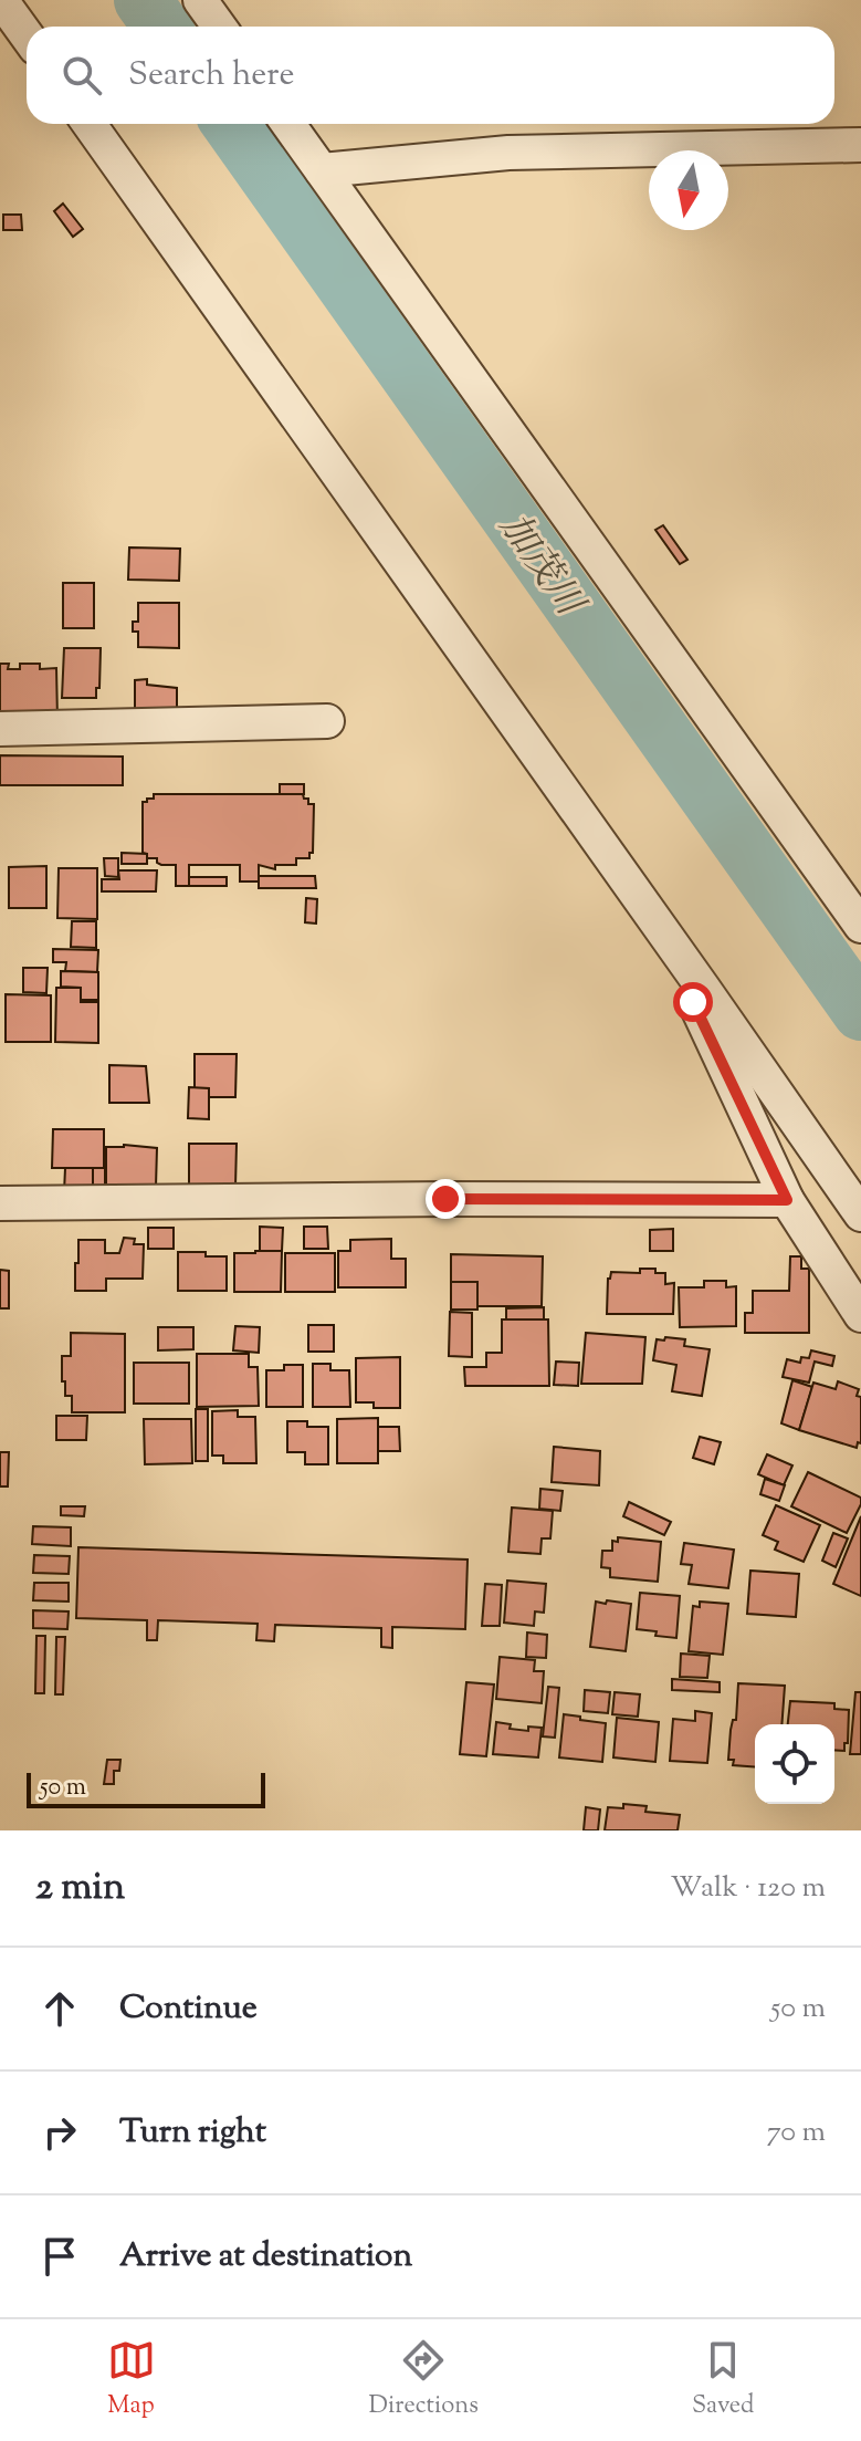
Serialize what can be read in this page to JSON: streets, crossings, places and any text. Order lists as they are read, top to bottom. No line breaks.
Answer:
{"water":["加茂川"],"scale_bar":"50 m","north":"bottom","page":{"search":"Search here","scale":"50 m","heading":["2 min","Walk · 120 m"],"list":[["Continue","50 m"],["Turn right","70 m"],"Arrive at destination"],"nav":["Map","Directions","Saved"]}}
